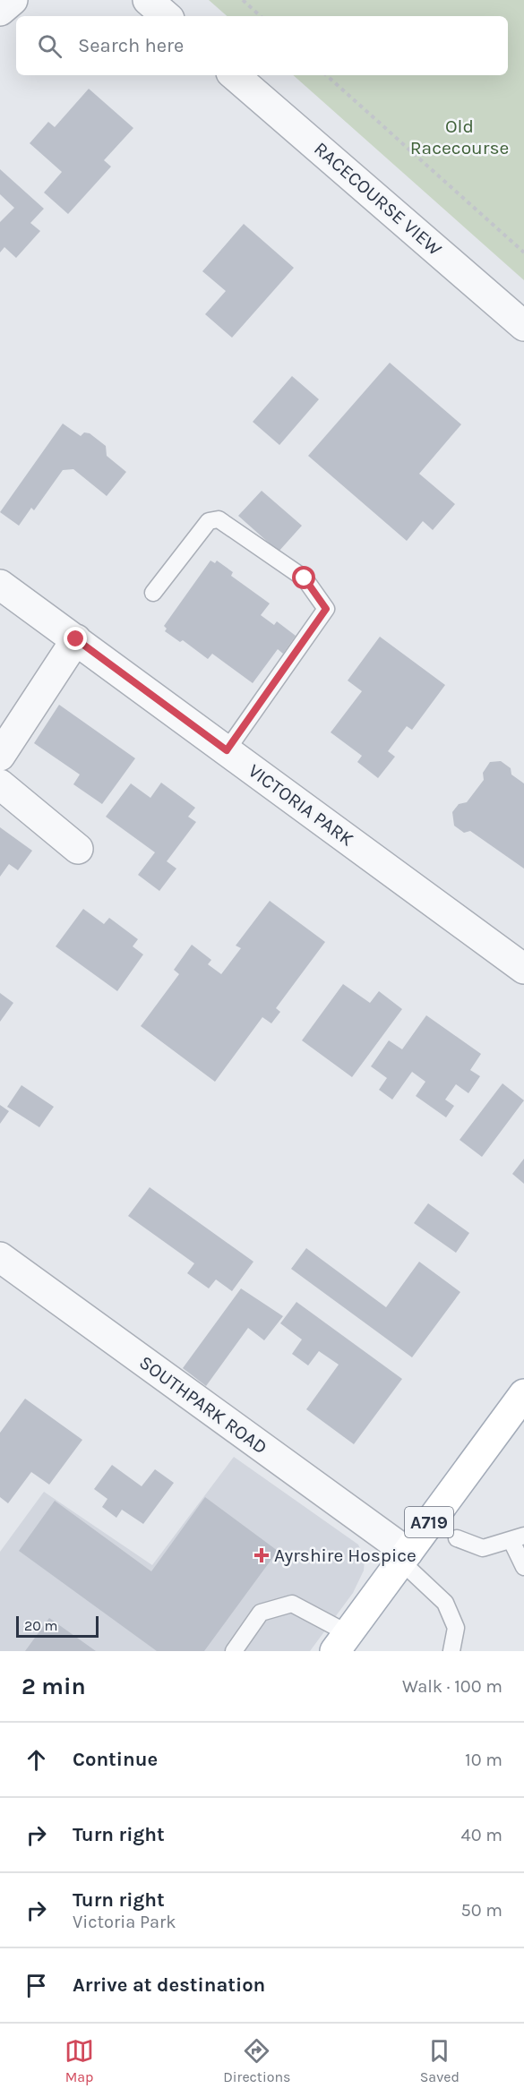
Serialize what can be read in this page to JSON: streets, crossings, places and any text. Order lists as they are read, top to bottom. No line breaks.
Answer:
{"streets":{"main road":["A719"],"street":["RACECOURSE VIEW","VICTORIA PARK","SOUTHPARK ROAD"]},"crossings":[["SOUTHPARK ROAD","A719"]],"parks":["Old Racecourse"],"places":{"health":["Ayrshire Hospice"]},"scale_bar":"20 m","page":{"search":"Search here","scale":"20 m","heading":["2 min","Walk · 100 m"],"list":[["Continue","10 m"],["Turn right","40 m"],["Turn right","Victoria Park","50 m"],"Arrive at destination"],"nav":["Map","Directions","Saved"]}}
